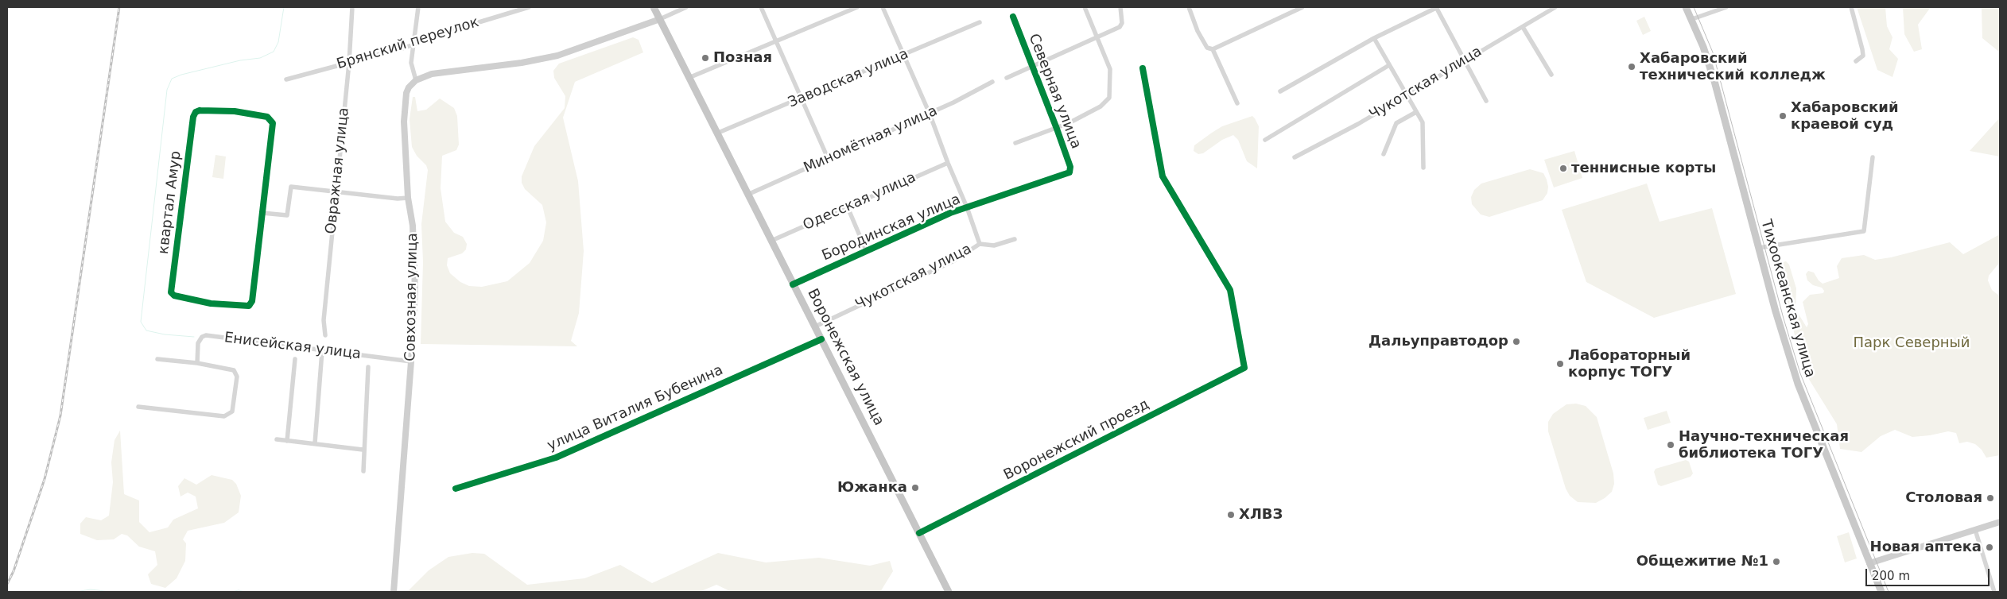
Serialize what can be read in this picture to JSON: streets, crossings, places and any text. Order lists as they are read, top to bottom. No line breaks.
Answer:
{"streets":{"highway":["Воронежская улица"],"main road":["Совхозная улица","Тихоокеанская улица"],"street":["Брянский переулок","Заводская улица","Чукотская улица","Северная улица","Миномётная улица","Овражная улица","Одесская улица","квартал Амур","Бородинская улица","Енисейская улица","улица Виталия Бубенина","Воронежский проезд"]},"crossings":[["Брянский переулок","Овражная улица"],["Заводская улица","Воронежская улица"],["Чукотская улица","Воронежская улица"],["Северная улица","Бородинская улица"],["Миномётная улица","Воронежская улица"],["Одесская улица","Воронежская улица"],["Бородинская улица","Воронежская улица"],["Совхозная улица","Енисейская улица"],["Воронежская улица","улица Виталия Бубенина"],["Воронежская улица","Воронежский проезд"]],"parks":["Парк Северный"],"places":["Позная","Хабаровский технический колледж","Хабаровский краевой суд","теннисные корты","Дальуправтодор","Лабораторный корпус ТОГУ","Научно-техническая библиотека ТОГУ","Южанка","Столовая","ХЛВЗ","Новая аптека","Общежитие №1"],"scale_bar":"200 m"}
